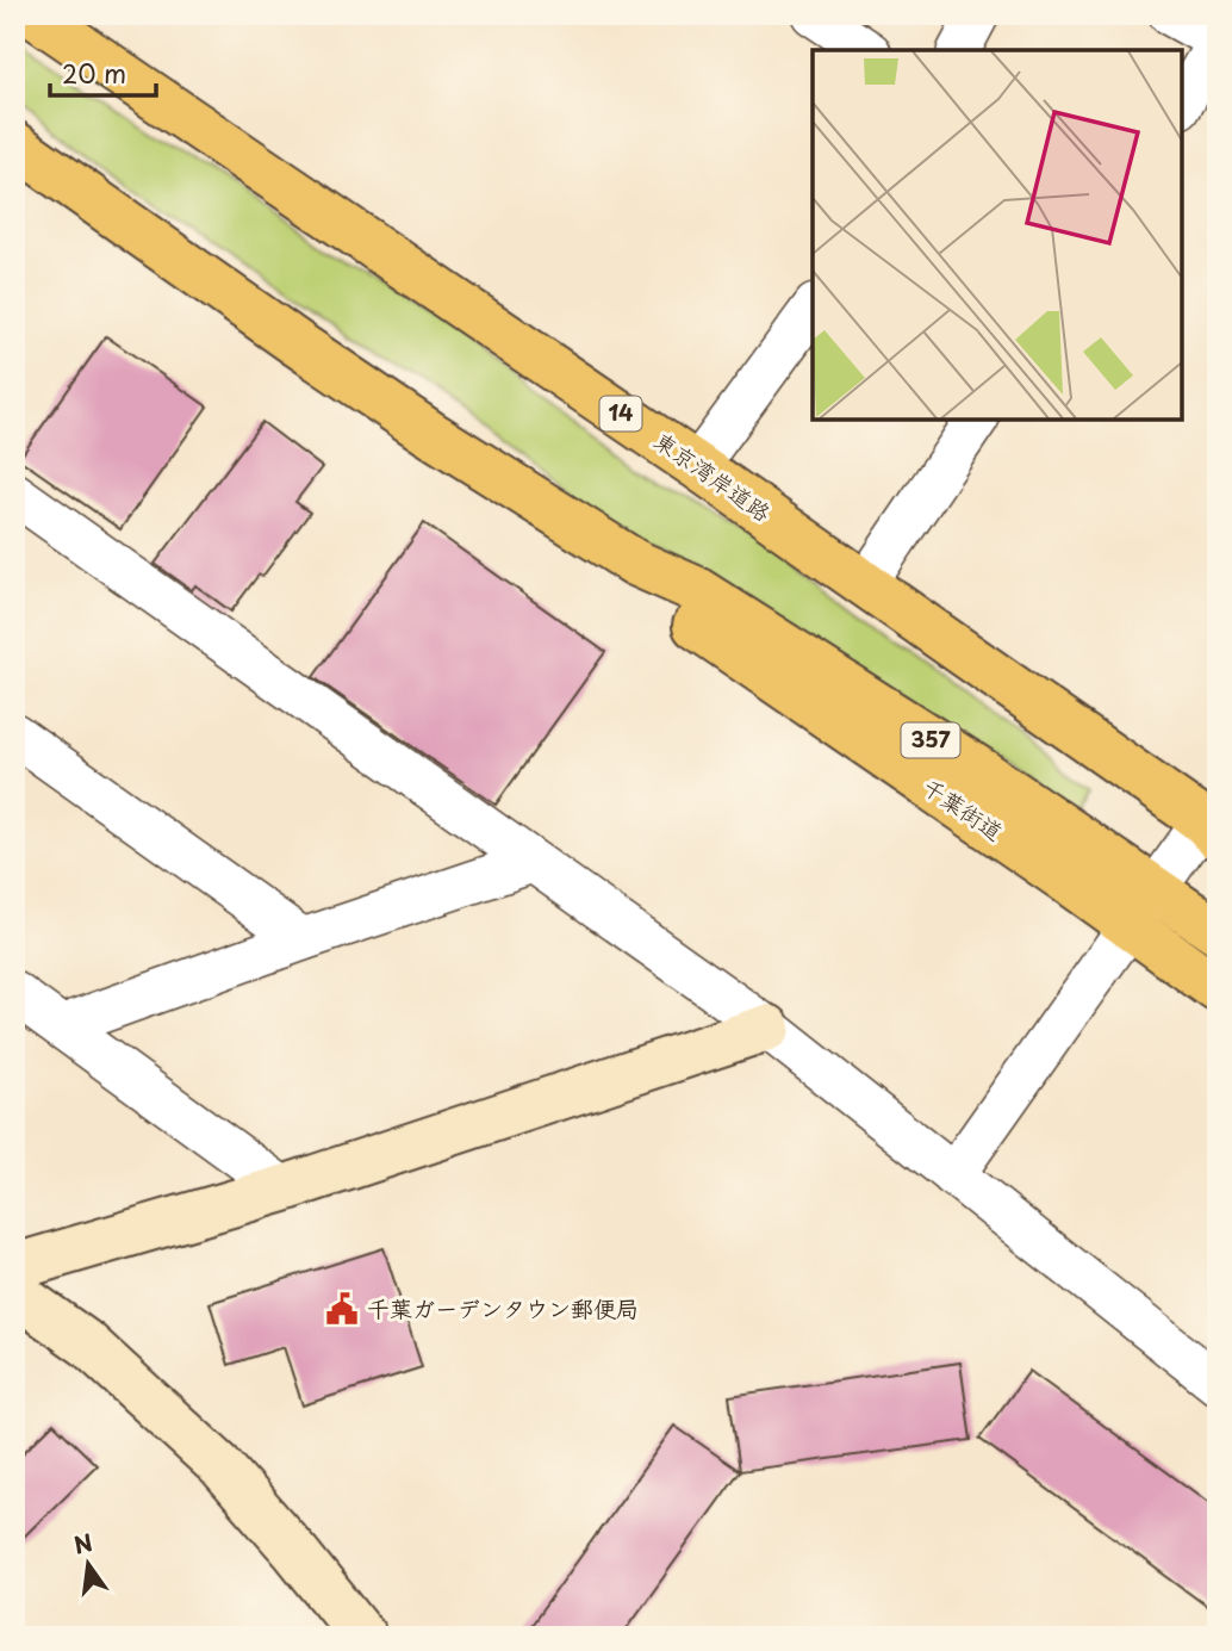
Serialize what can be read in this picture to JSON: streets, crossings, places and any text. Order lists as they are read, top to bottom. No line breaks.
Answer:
{"streets":{"highway":["14","東京湾岸道路","357","千葉街道"]},"crossings":[["357","千葉街道"]],"places":{"public building":["千葉ガーデンタウン郵便局"]},"scale_bar":"20 m","north":"top"}
